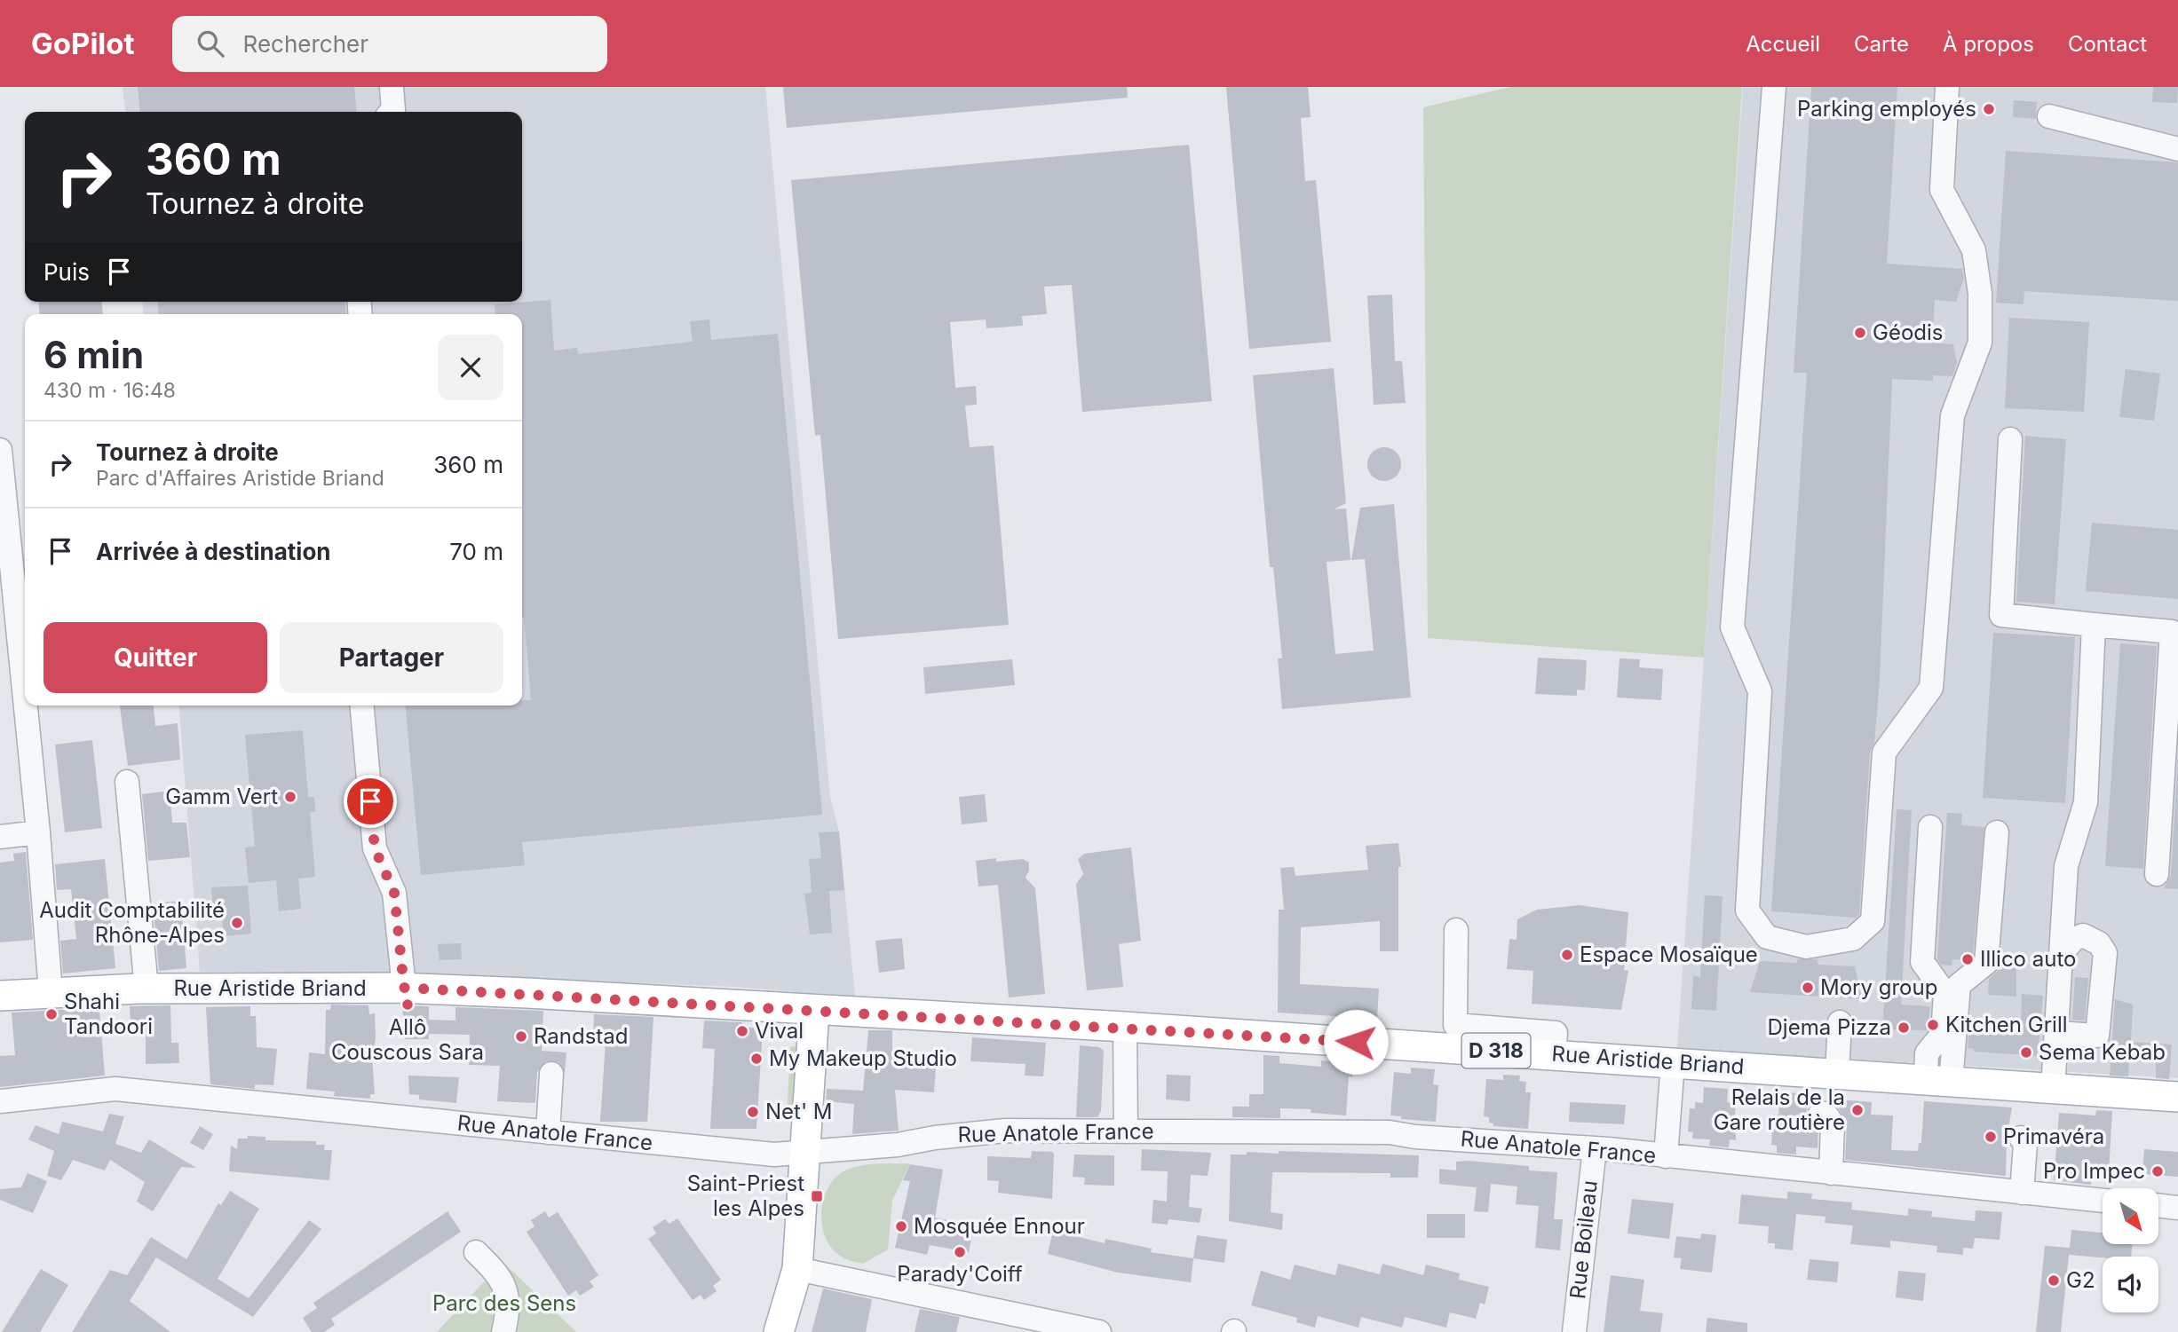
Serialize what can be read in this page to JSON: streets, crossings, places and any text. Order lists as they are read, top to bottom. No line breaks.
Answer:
{"streets":{"main road":["Rue Aristide Briand","D 318"],"street":["Rue Anatole France","Rue Boileau"]},"crossings":[["Rue Anatole France","Rue Boileau"]],"parks":["Parc des Sens"],"places":{"other":["Parking employés","Géodis","Gamm Vert","Audit Comptabilité Rhône-Alpes","Espace Mosaïque","Illico auto","Mory group","Allô Couscous Sara","Shahi Tandoori","Kitchen Grill","Djema Pizza","Vival","Randstad","Sema Kebab","My Makeup Studio","Relais de la Gare routière","Net' M","Primavéra","Pro Impec","Mosquée Ennour","Parady'Coiff","G2"],"transit":["Saint-Priest les Alpes"]},"north":"bottom right","page":{"header":"GoPilot","search":"Rechercher","nav":["Accueil","Carte","À propos","Contact"],"turn":["360 m","Tournez à droite"],"then":"Puis","heading":["6 min","430 m · 16:48"],"list":[{"name":"Tournez à droite","note":"Parc d'Affaires Aristide Briand","value":"360 m"},{"name":"Arrivée à destination","value":"70 m"}],"buttons":["Quitter","Partager"]}}
